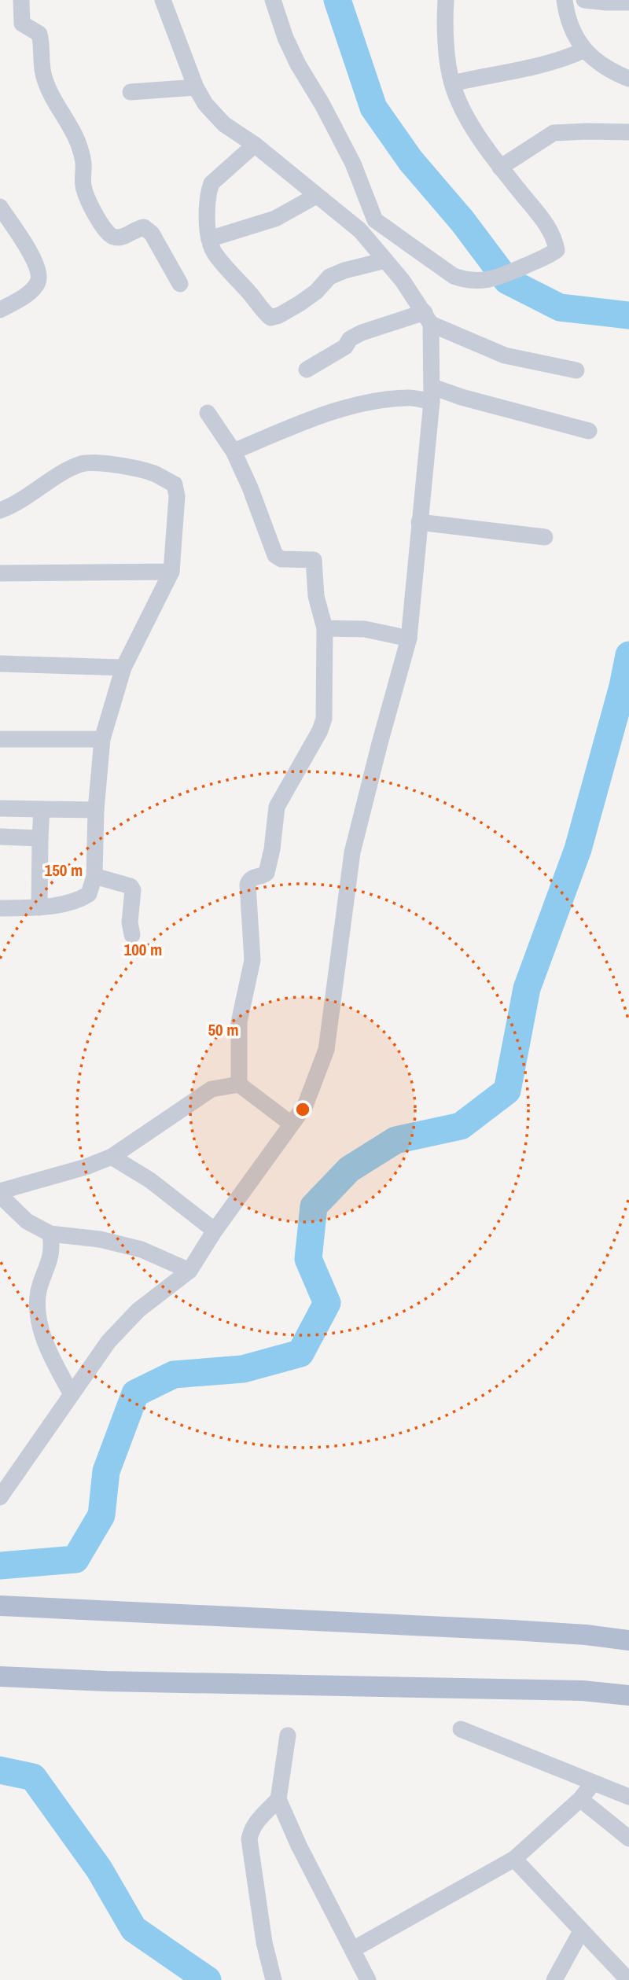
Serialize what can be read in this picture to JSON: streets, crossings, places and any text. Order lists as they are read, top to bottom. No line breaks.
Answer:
{"rings":["150 m","100 m","50 m"]}
